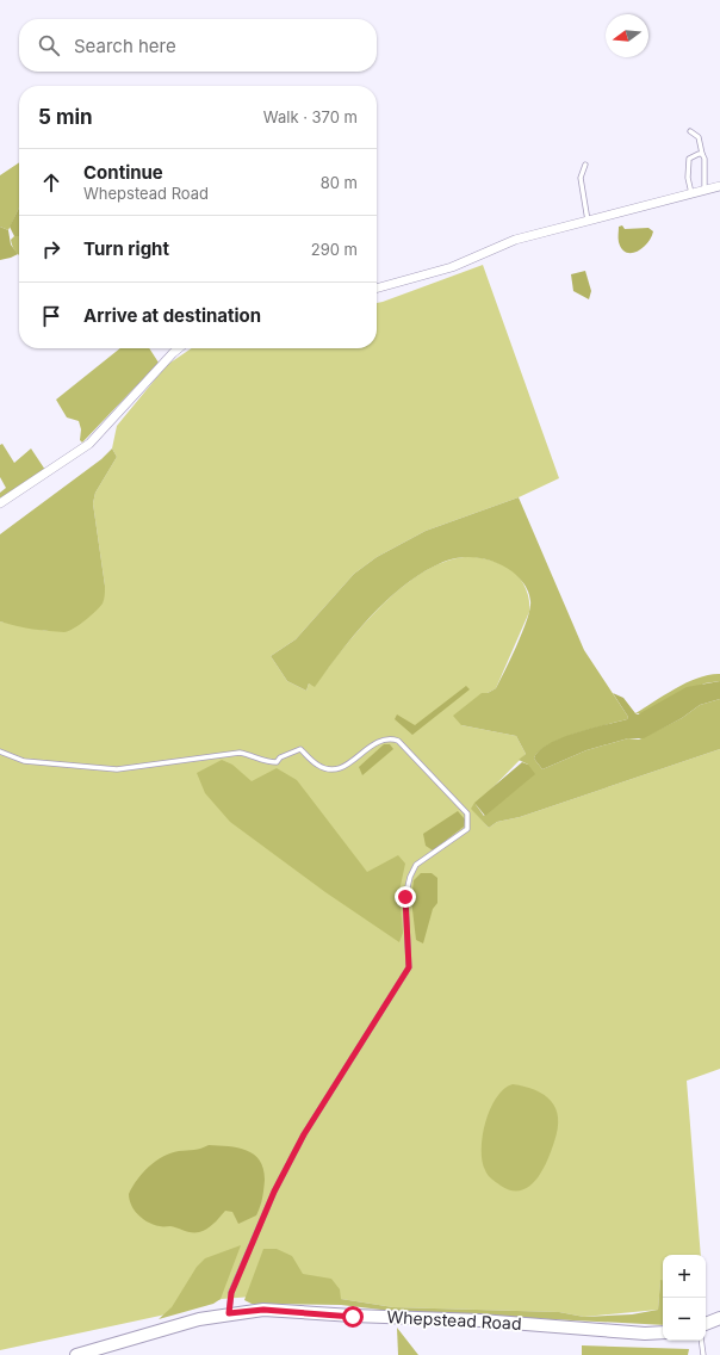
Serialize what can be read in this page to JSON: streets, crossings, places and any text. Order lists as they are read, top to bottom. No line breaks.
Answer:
{"streets":{"main road":["Whepstead Road"]},"north":"left","page":{"search":"Search here","heading":["5 min","Walk · 370 m"],"list":[["Continue","Whepstead Road","80 m"],["Turn right","290 m"],"Arrive at destination"],"map_buttons":["+","−"]}}
